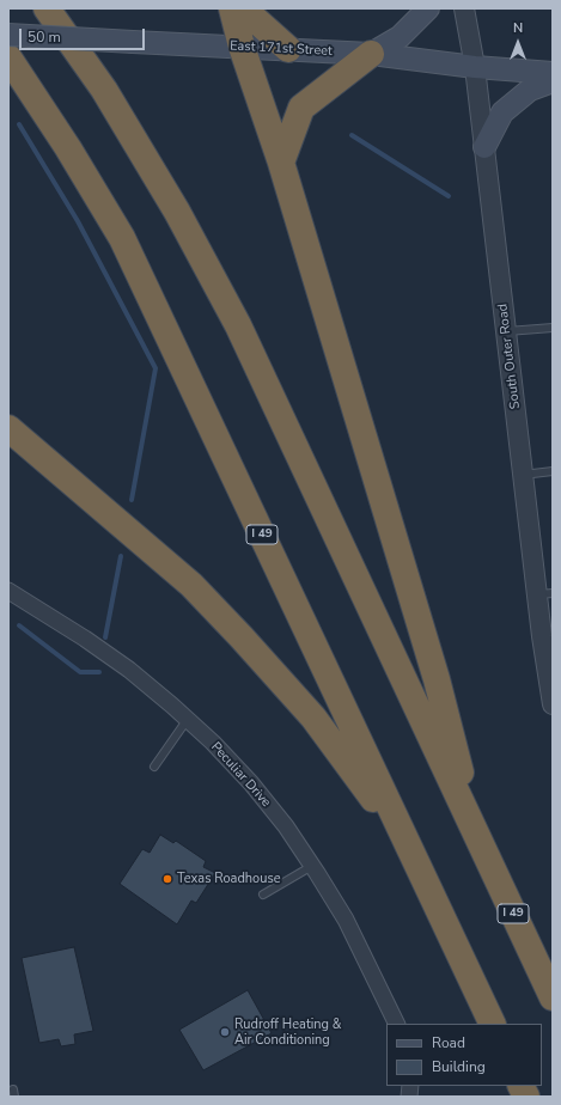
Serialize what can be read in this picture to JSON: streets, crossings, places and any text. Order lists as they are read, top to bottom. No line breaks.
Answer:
{"streets":{"highway":["I 49"],"main road":["East 171st Street"],"street":["South Outer Road","Peculiar Drive"]},"crossings":[["East 171st Street","South Outer Road"]],"places":["Texas Roadhouse","Rudroff Heating & Air Conditioning"],"legend":["Road","Building"],"scale_bar":"50 m","north":"top"}
